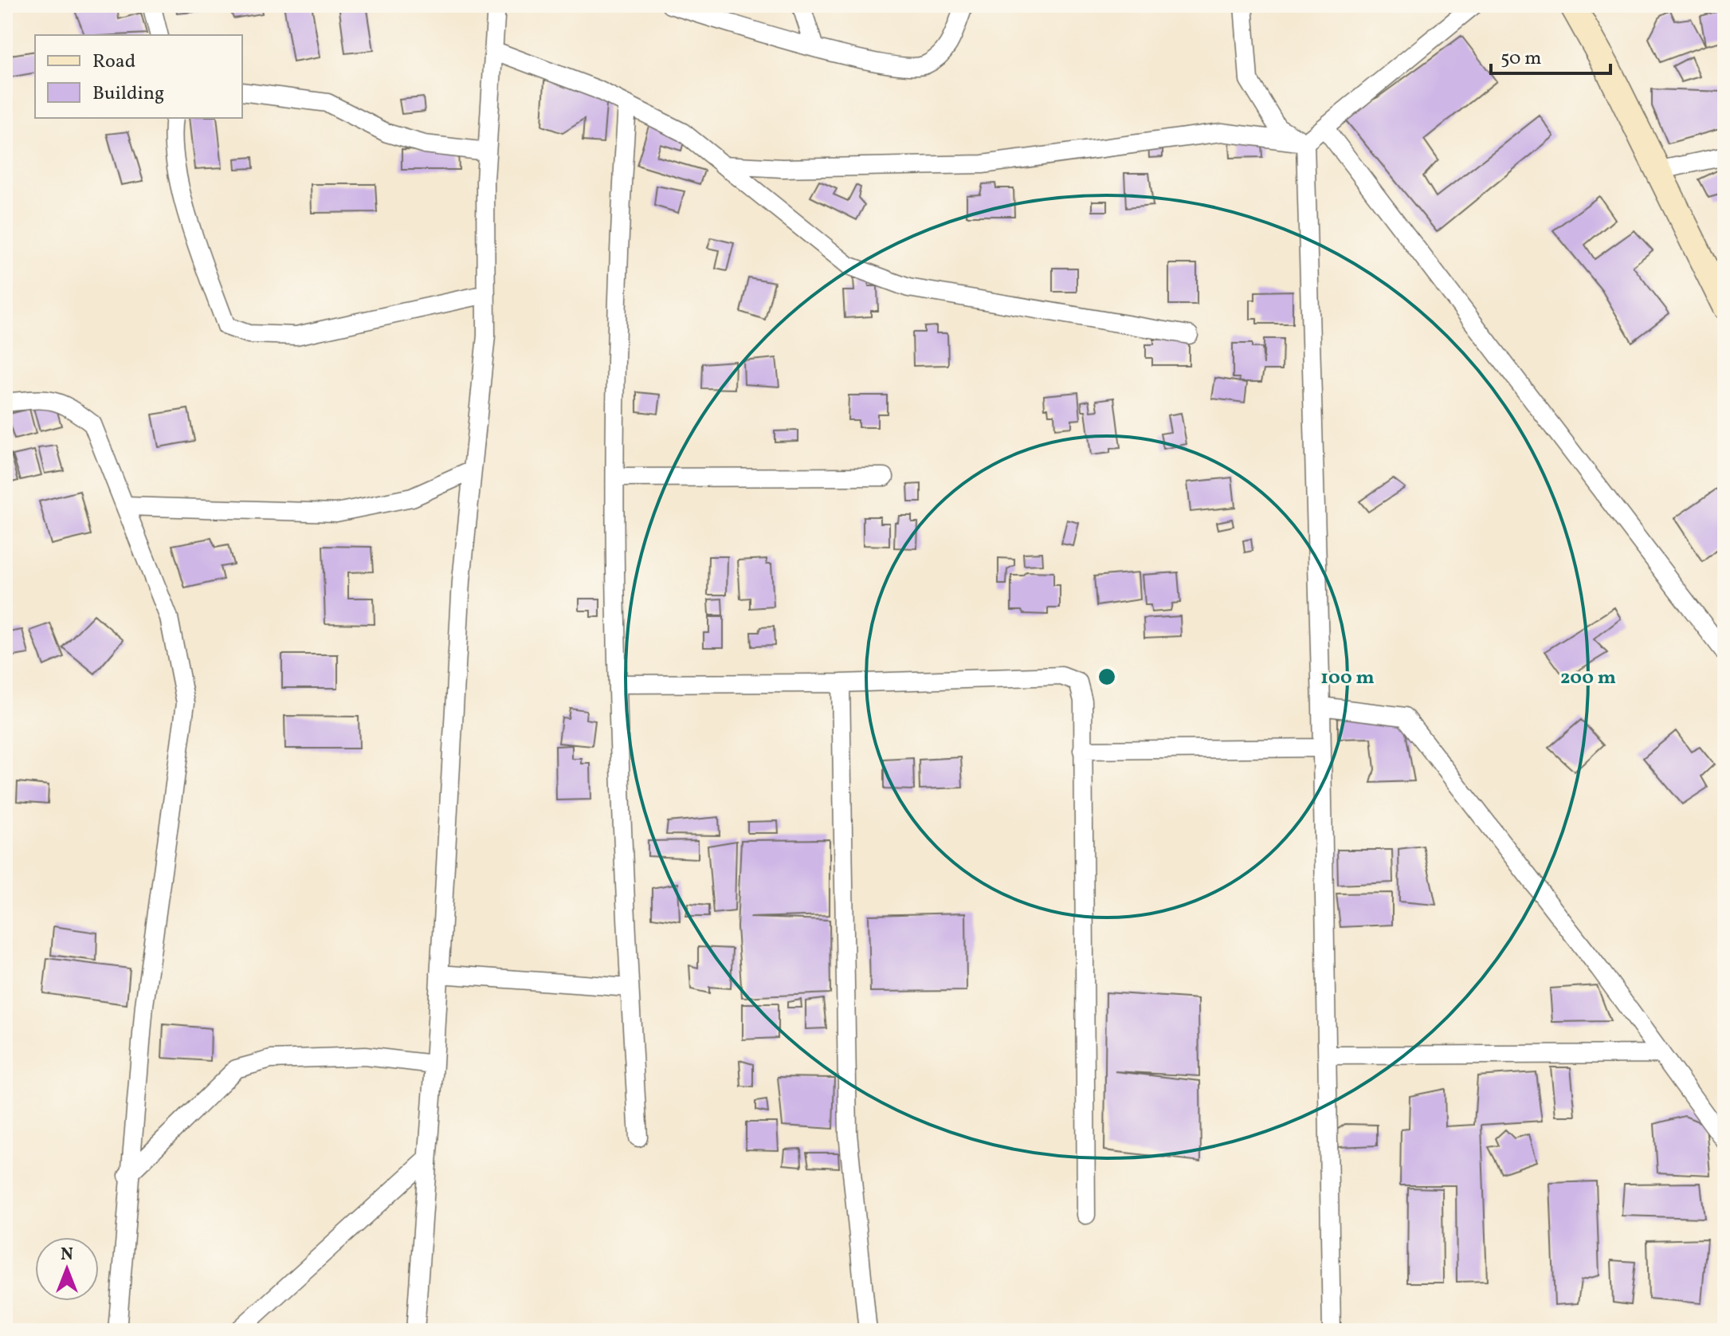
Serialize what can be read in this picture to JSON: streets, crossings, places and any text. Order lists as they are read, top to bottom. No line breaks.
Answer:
{"legend":["Road","Building"],"scale_bar":"50 m","north":"top","rings":["100 m","200 m"]}
